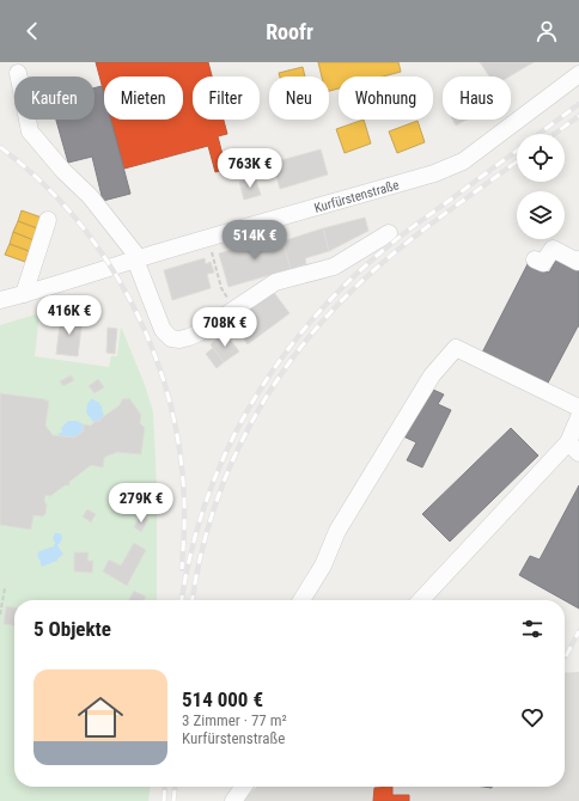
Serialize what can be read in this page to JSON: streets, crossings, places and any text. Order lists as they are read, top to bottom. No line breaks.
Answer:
{"streets":{"street":["Kurfürstenstraße"]},"page":{"header":"Roofr","chip":["Kaufen","Mieten","Filter","Neu","Wohnung","Haus"],"price":["763K €","514K €","416K €","708K €","279K €"],"heading":"5 Objekte","list":[{"name":"514 000 €","note":"3 Zimmer · 77 m² · Kurfürstenstraße"}]}}
